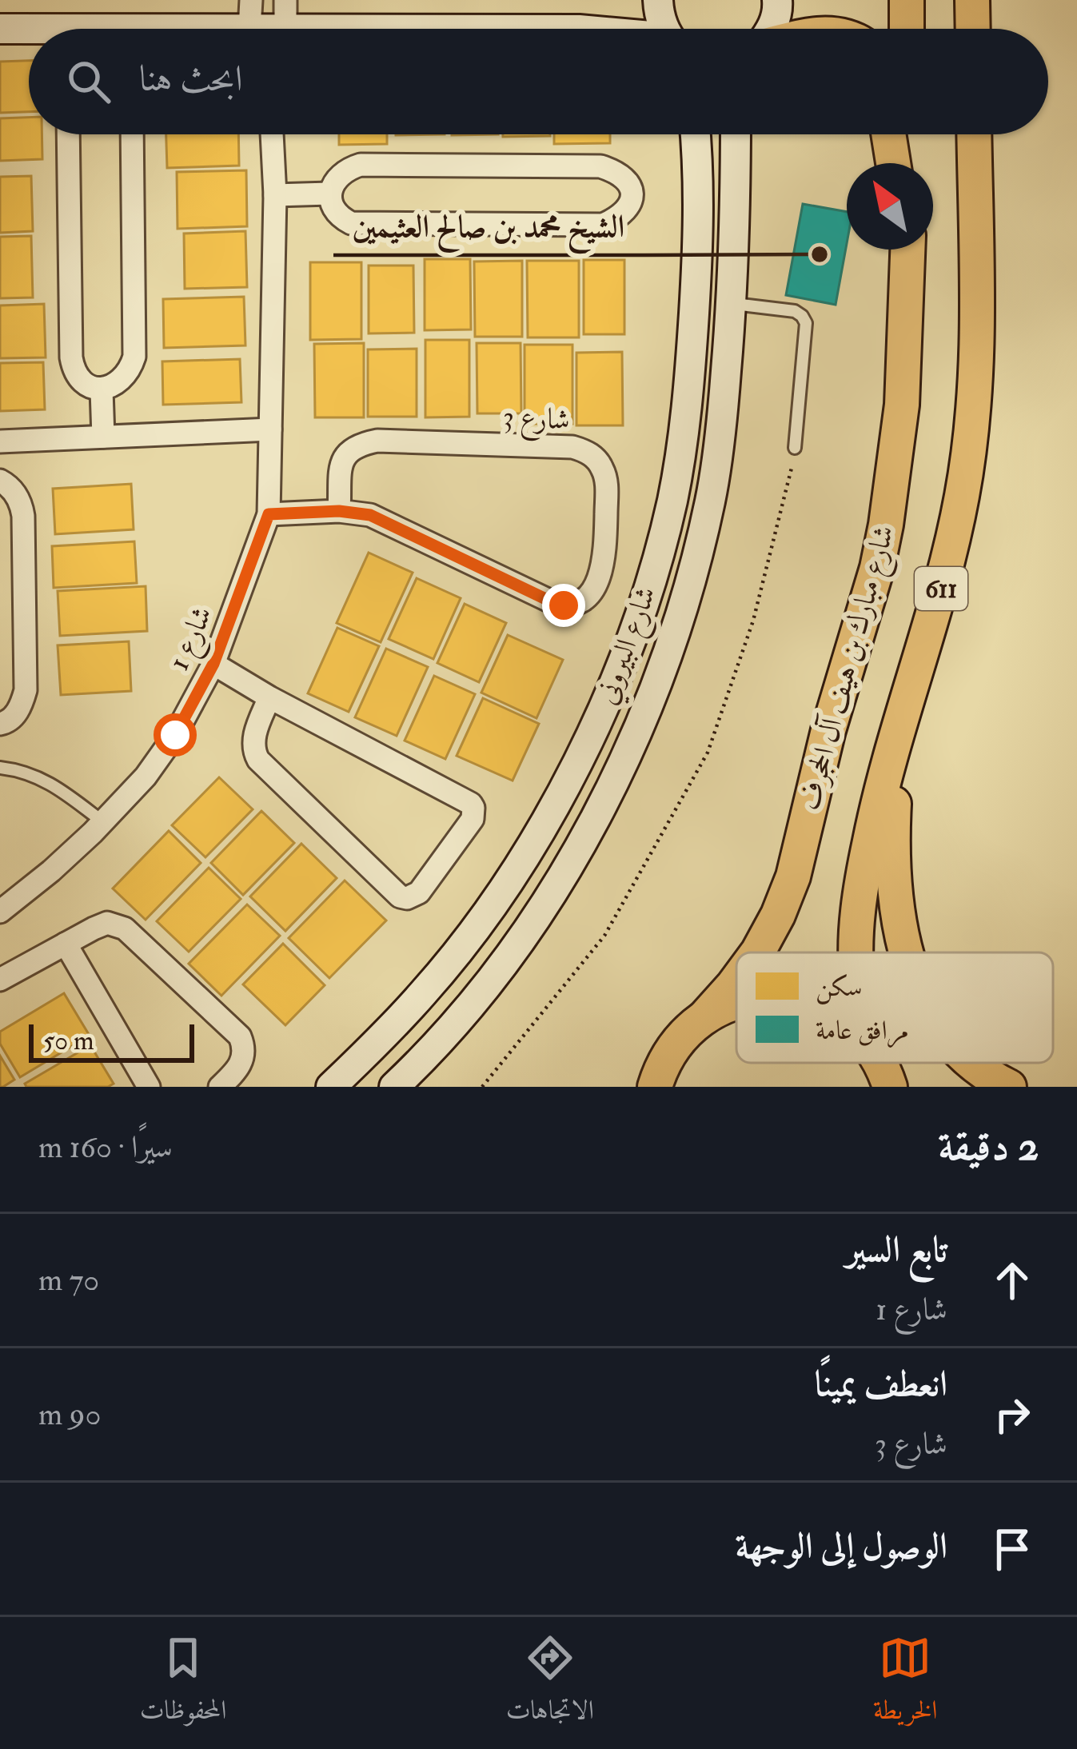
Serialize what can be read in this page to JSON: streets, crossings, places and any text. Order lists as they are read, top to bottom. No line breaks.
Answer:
{"streets":{"main road":["611","شارع مبارك بن هيف آل الحجرف"],"street":["شارع 3","شارع 1","شارع البيروني"]},"crossings":[["شارع 3","شارع 1"],["611","شارع مبارك بن هيف آل الحجرف"]],"places":["الشيخ محمد بن صالح العثيمين"],"legend":["سكن","مرافق عامة"],"scale_bar":"50 m","north":"top left","page":{"search":"ابحث هنا","scale":"50 m","heading":["2 دقيقة","سيرًا · 160 m"],"list":[["تابع السير","شارع 1","70 m"],["انعطف يمينًا","شارع 3","90 m"],"الوصول إلى الوجهة"],"nav":["الخريطة","الاتجاهات","المحفوظات"]}}
